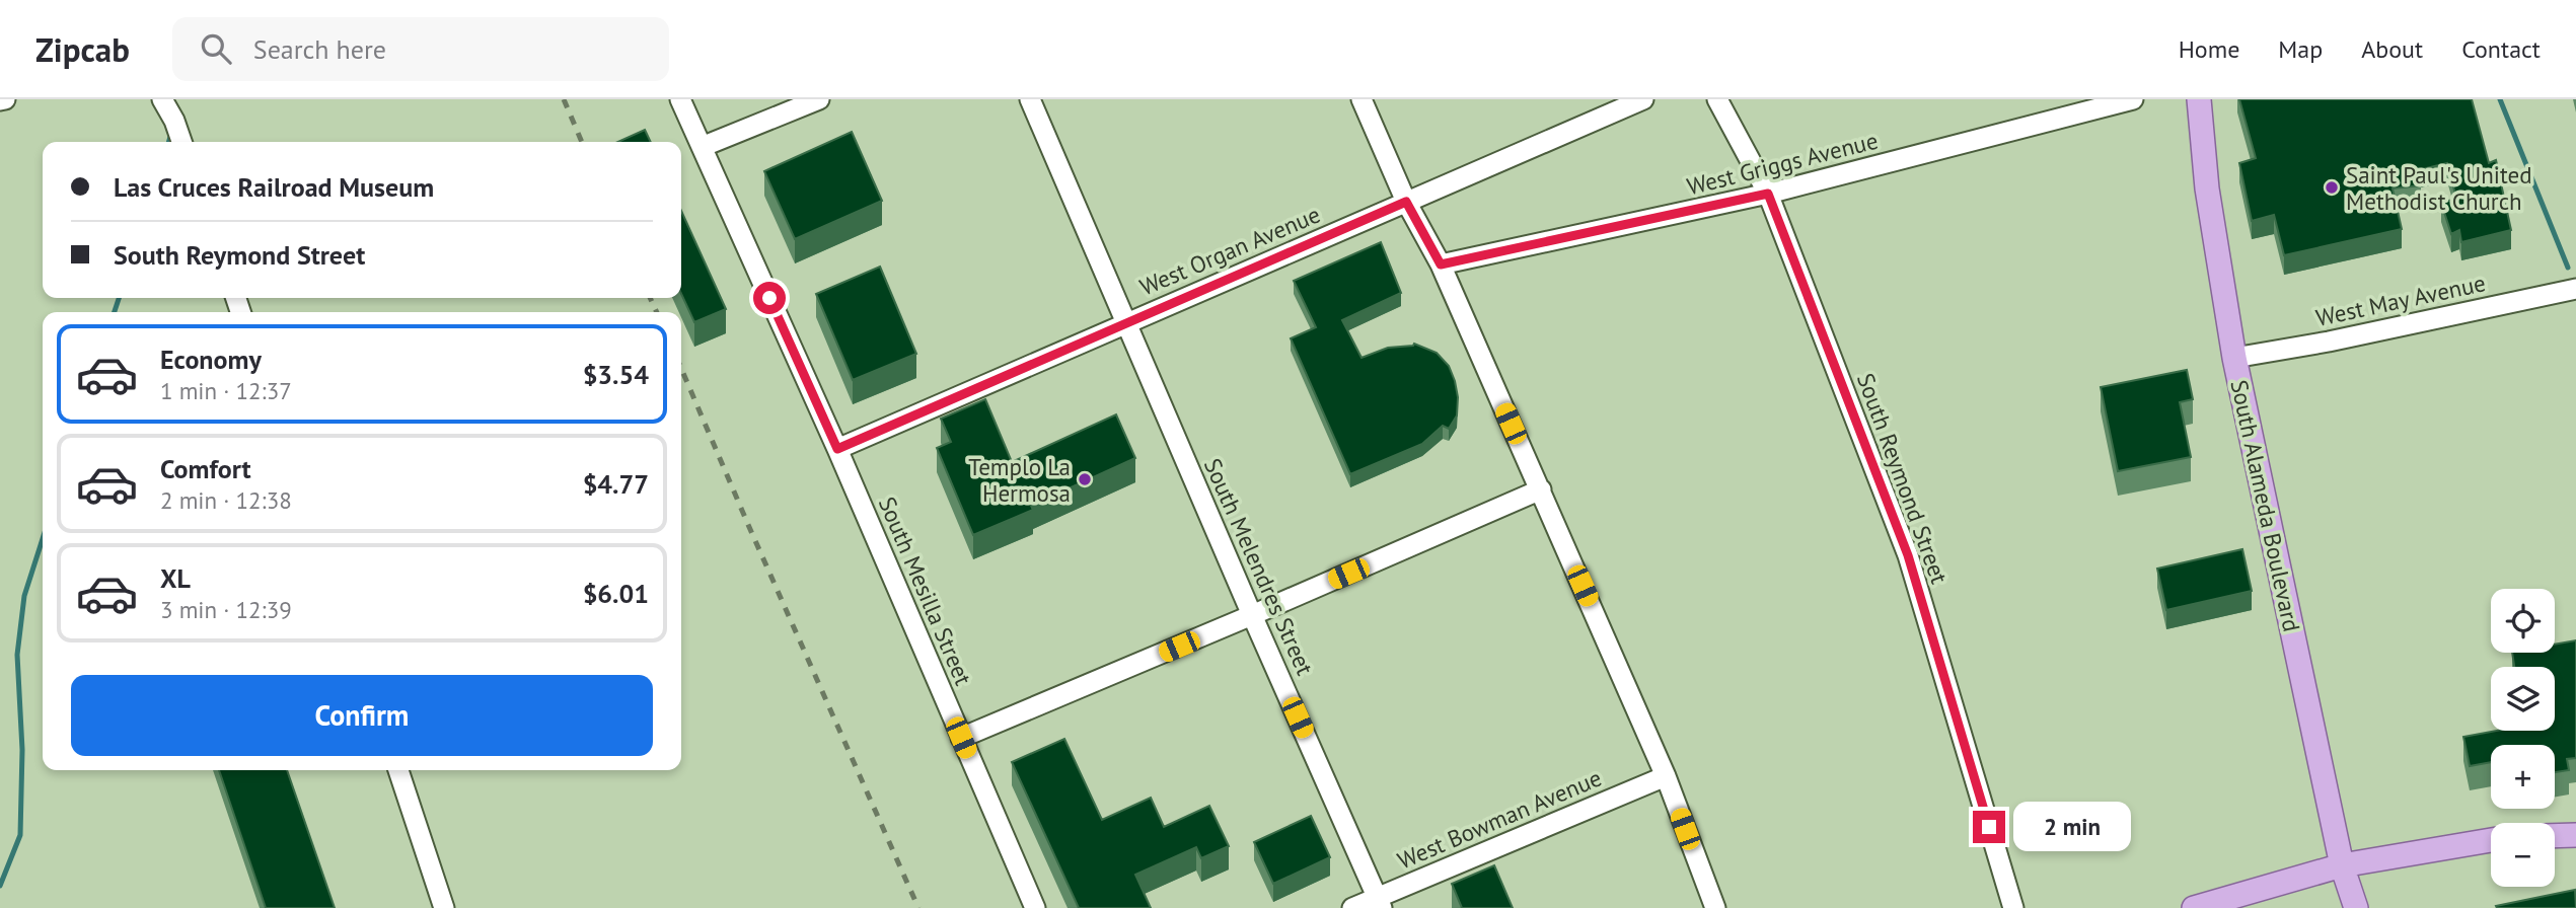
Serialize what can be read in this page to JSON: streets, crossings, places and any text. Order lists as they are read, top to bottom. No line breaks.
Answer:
{"streets":{"main road":["South Alameda Boulevard"],"street":["West Griggs Avenue","West Organ Avenue","West May Avenue","South Reymond Street","South Melendres Street","South Mesilla Street","West Bowman Avenue"]},"crossings":[["West Griggs Avenue","South Reymond Street"],["West Organ Avenue","South Melendres Street"],["West Organ Avenue","South Mesilla Street"],["West May Avenue","South Alameda Boulevard"],["South Melendres Street","West Bowman Avenue"]],"places":["Saint Paul's United Methodist Church","Templo La Hermosa"],"page":{"header":"Zipcab","search":"Search here","nav":["Home","Map","About","Contact"],"banner":["Las Cruces Railroad Museum","South Reymond Street"],"list":[{"name":"Economy","note":"1 min · 12:37","value":"$3.54"},{"name":"Comfort","note":"2 min · 12:38","value":"$4.77"},{"name":"XL","note":"3 min · 12:39","value":"$6.01"}],"map_buttons":["+","−"],"buttons":"Confirm","bubble":"2 min"}}
